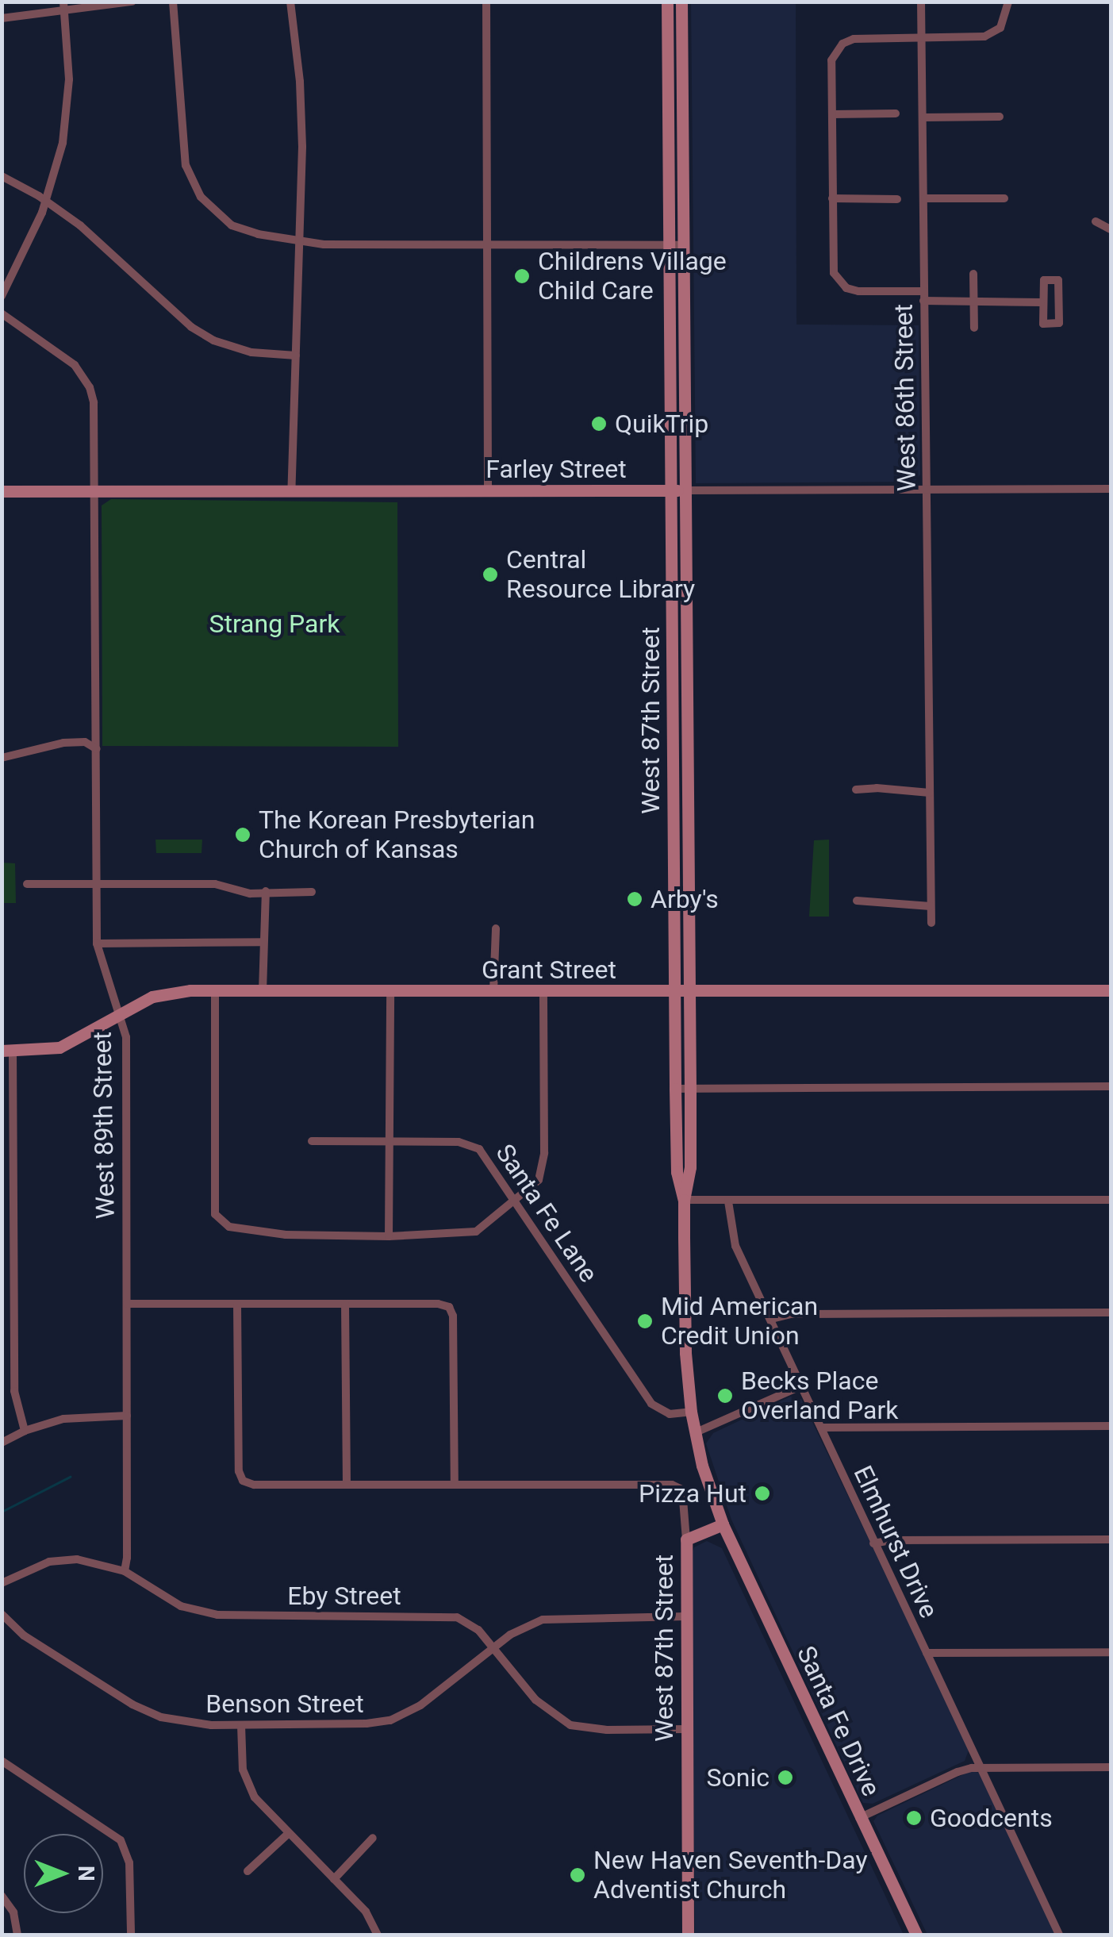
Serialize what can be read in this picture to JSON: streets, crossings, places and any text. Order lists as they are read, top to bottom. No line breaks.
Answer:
{"streets":{"main road":["Farley Street","West 87th Street","Grant Street","Santa Fe Drive"],"street":["West 86th Street","West 89th Street","Santa Fe Lane","Elmhurst Drive","Eby Street","Benson Street"]},"crossings":[["West 86th Street","Farley Street"],["Farley Street","West 87th Street"],["Farley Street","West 89th Street"],["West 87th Street","Grant Street"],["West 87th Street","Santa Fe Lane"],["West 87th Street","Santa Fe Drive"],["Grant Street","West 89th Street"],["West 89th Street","Eby Street"],["Eby Street","Benson Street"]],"parks":["Strang Park"],"places":["Childrens Village Child Care","QuikTrip","Central Resource Library","The Korean Presbyterian Church of Kansas","Arby's","Mid American Credit Union","Becks Place Overland Park","Pizza Hut","Sonic","Goodcents","New Haven Seventh-Day Adventist Church"],"north":"right"}
